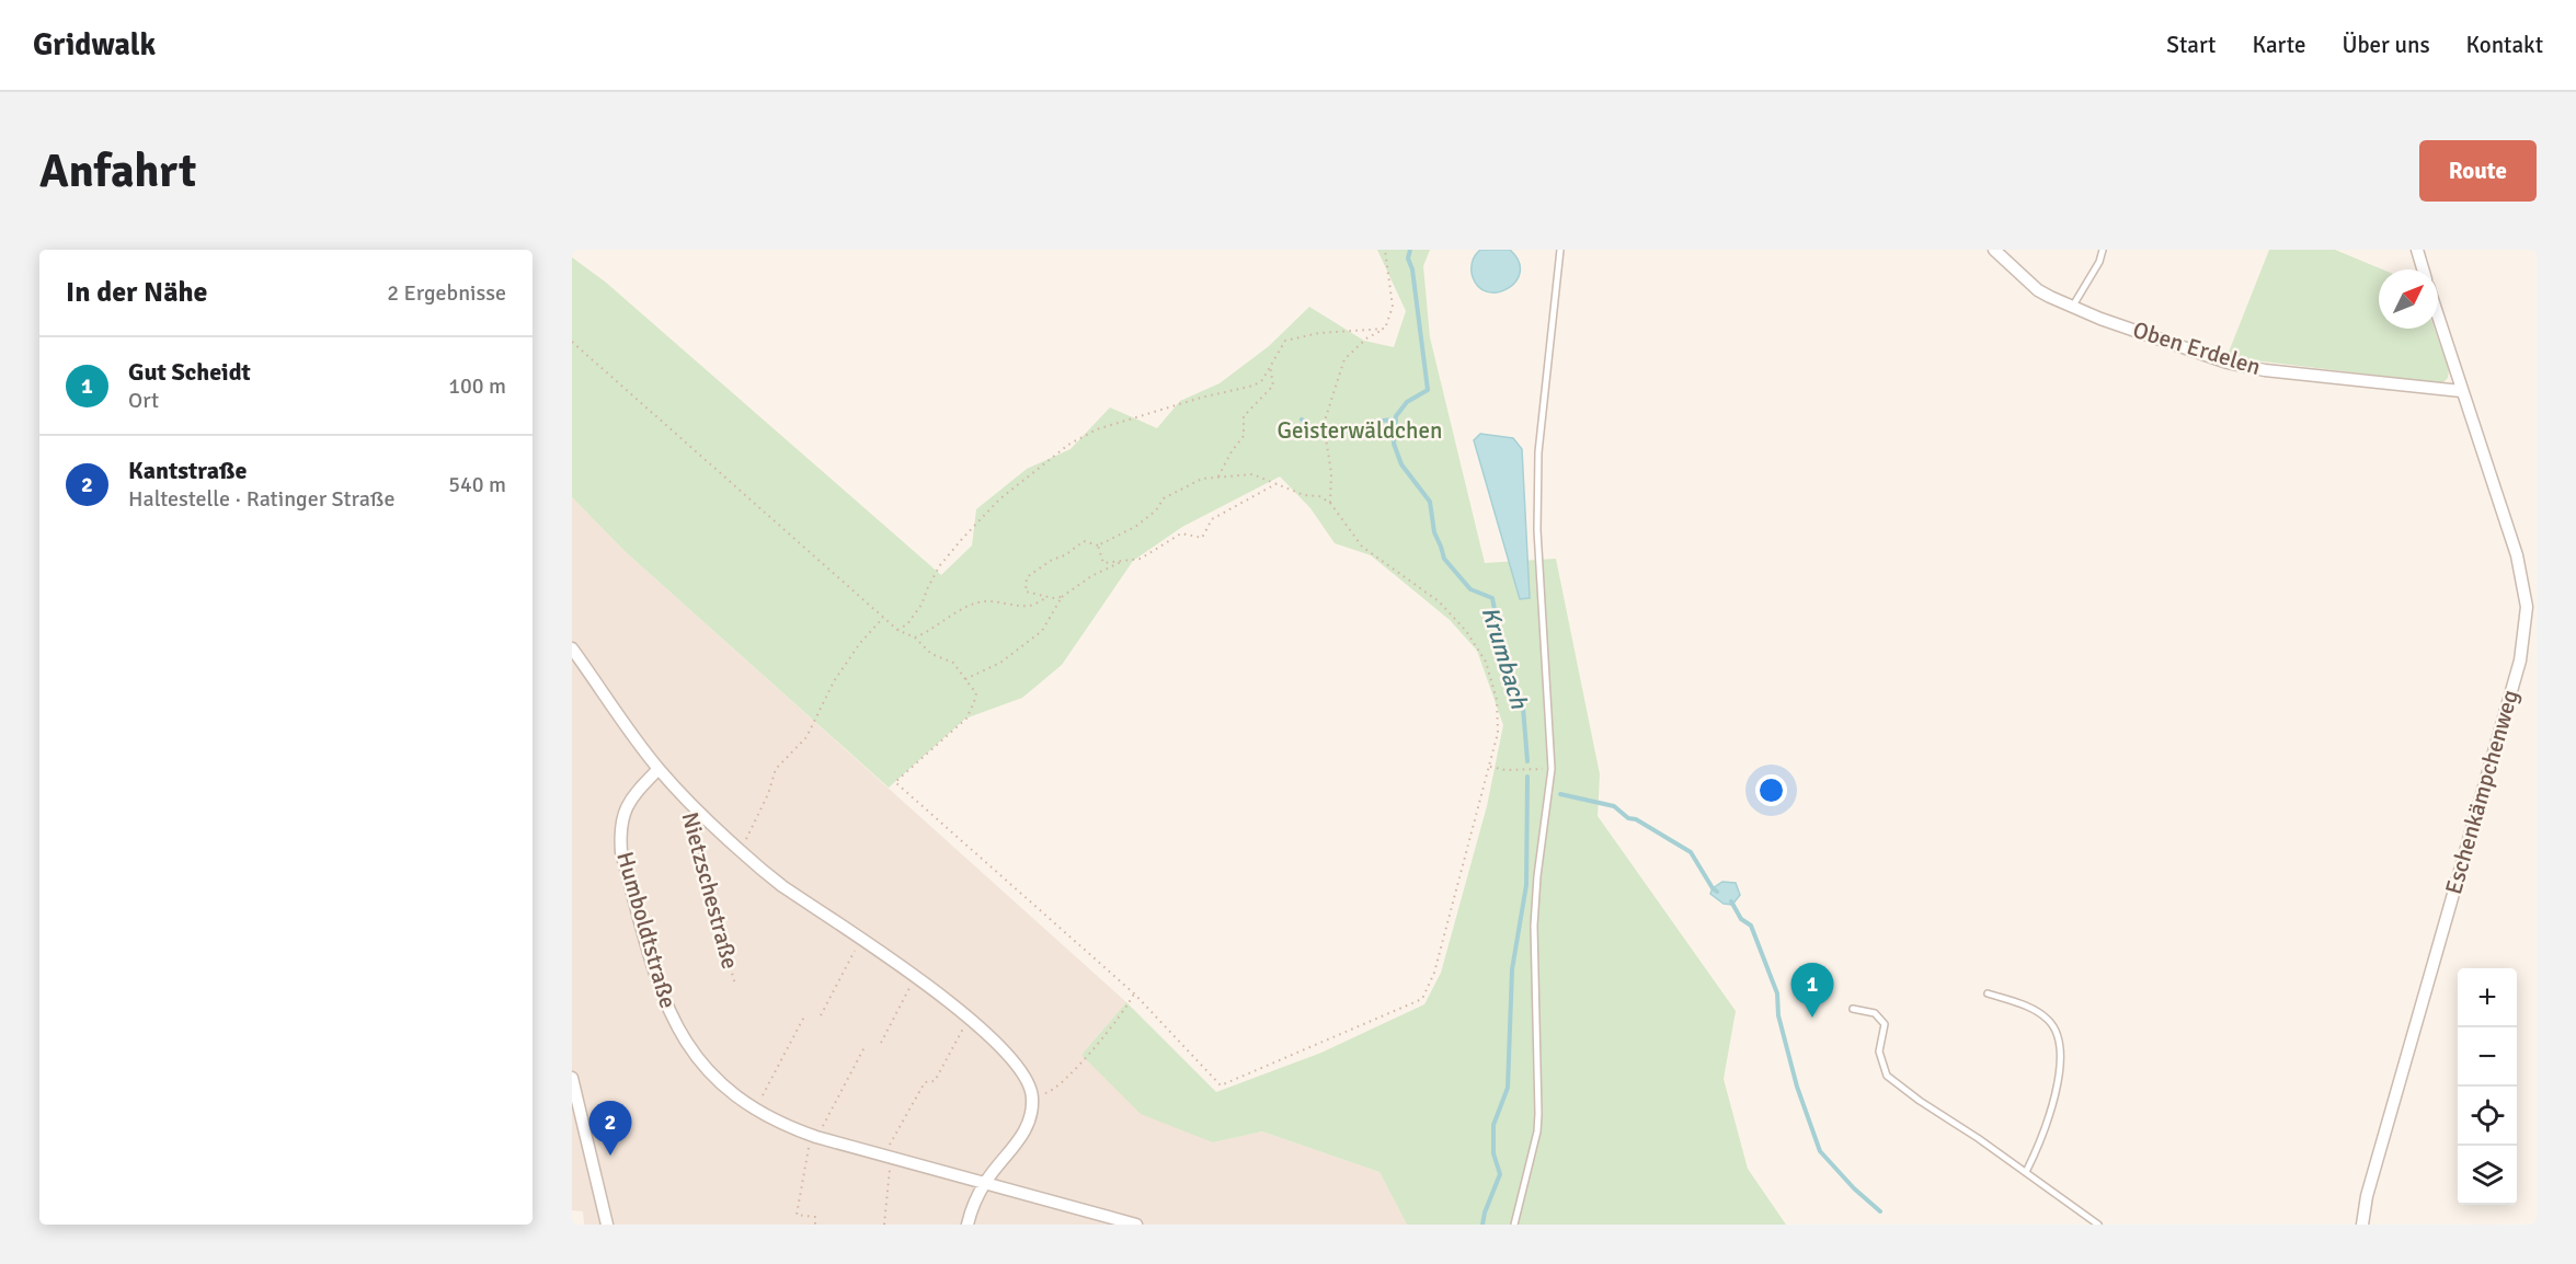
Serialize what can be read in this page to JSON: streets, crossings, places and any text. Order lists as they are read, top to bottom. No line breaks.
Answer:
{"streets":{"street":["Oben Erdelen","Eschenkämpchenweg","Nietzschestraße","Humboldtstraße"]},"crossings":[["Oben Erdelen","Eschenkämpchenweg"],["Nietzschestraße","Humboldtstraße"]],"water":["Krumbach"],"parks":["Geisterwäldchen"],"north":"top right","page":{"header":"Gridwalk","nav":["Start","Karte","Über uns","Kontakt"],"buttons":"Route","title":"Anfahrt","heading":["In der Nähe","2 Ergebnisse"],"list":[{"mark":"1","name":"Gut Scheidt","note":"Ort","value":"100 m"},{"mark":"2","name":"Kantstraße","note":"Haltestelle · Ratinger Straße","value":"540 m"}],"pins":["1","2"],"map_buttons":["+","−"]}}
